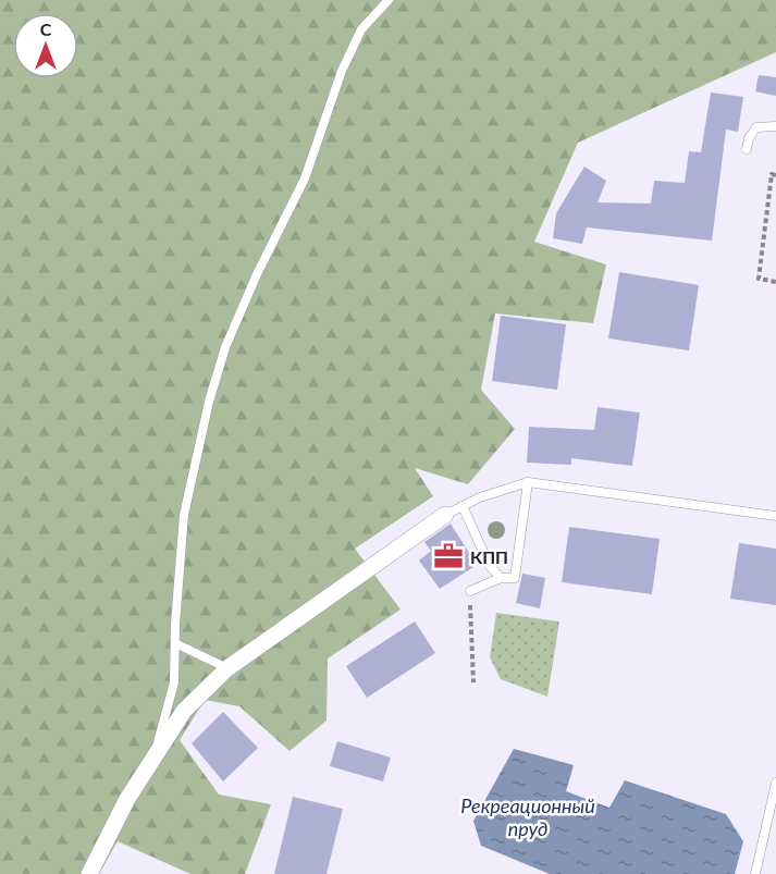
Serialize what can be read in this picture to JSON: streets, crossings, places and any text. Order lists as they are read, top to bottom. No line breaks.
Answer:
{"water":["Рекреационный пруд"],"places":{"office":["КПП"]},"north":"top"}
